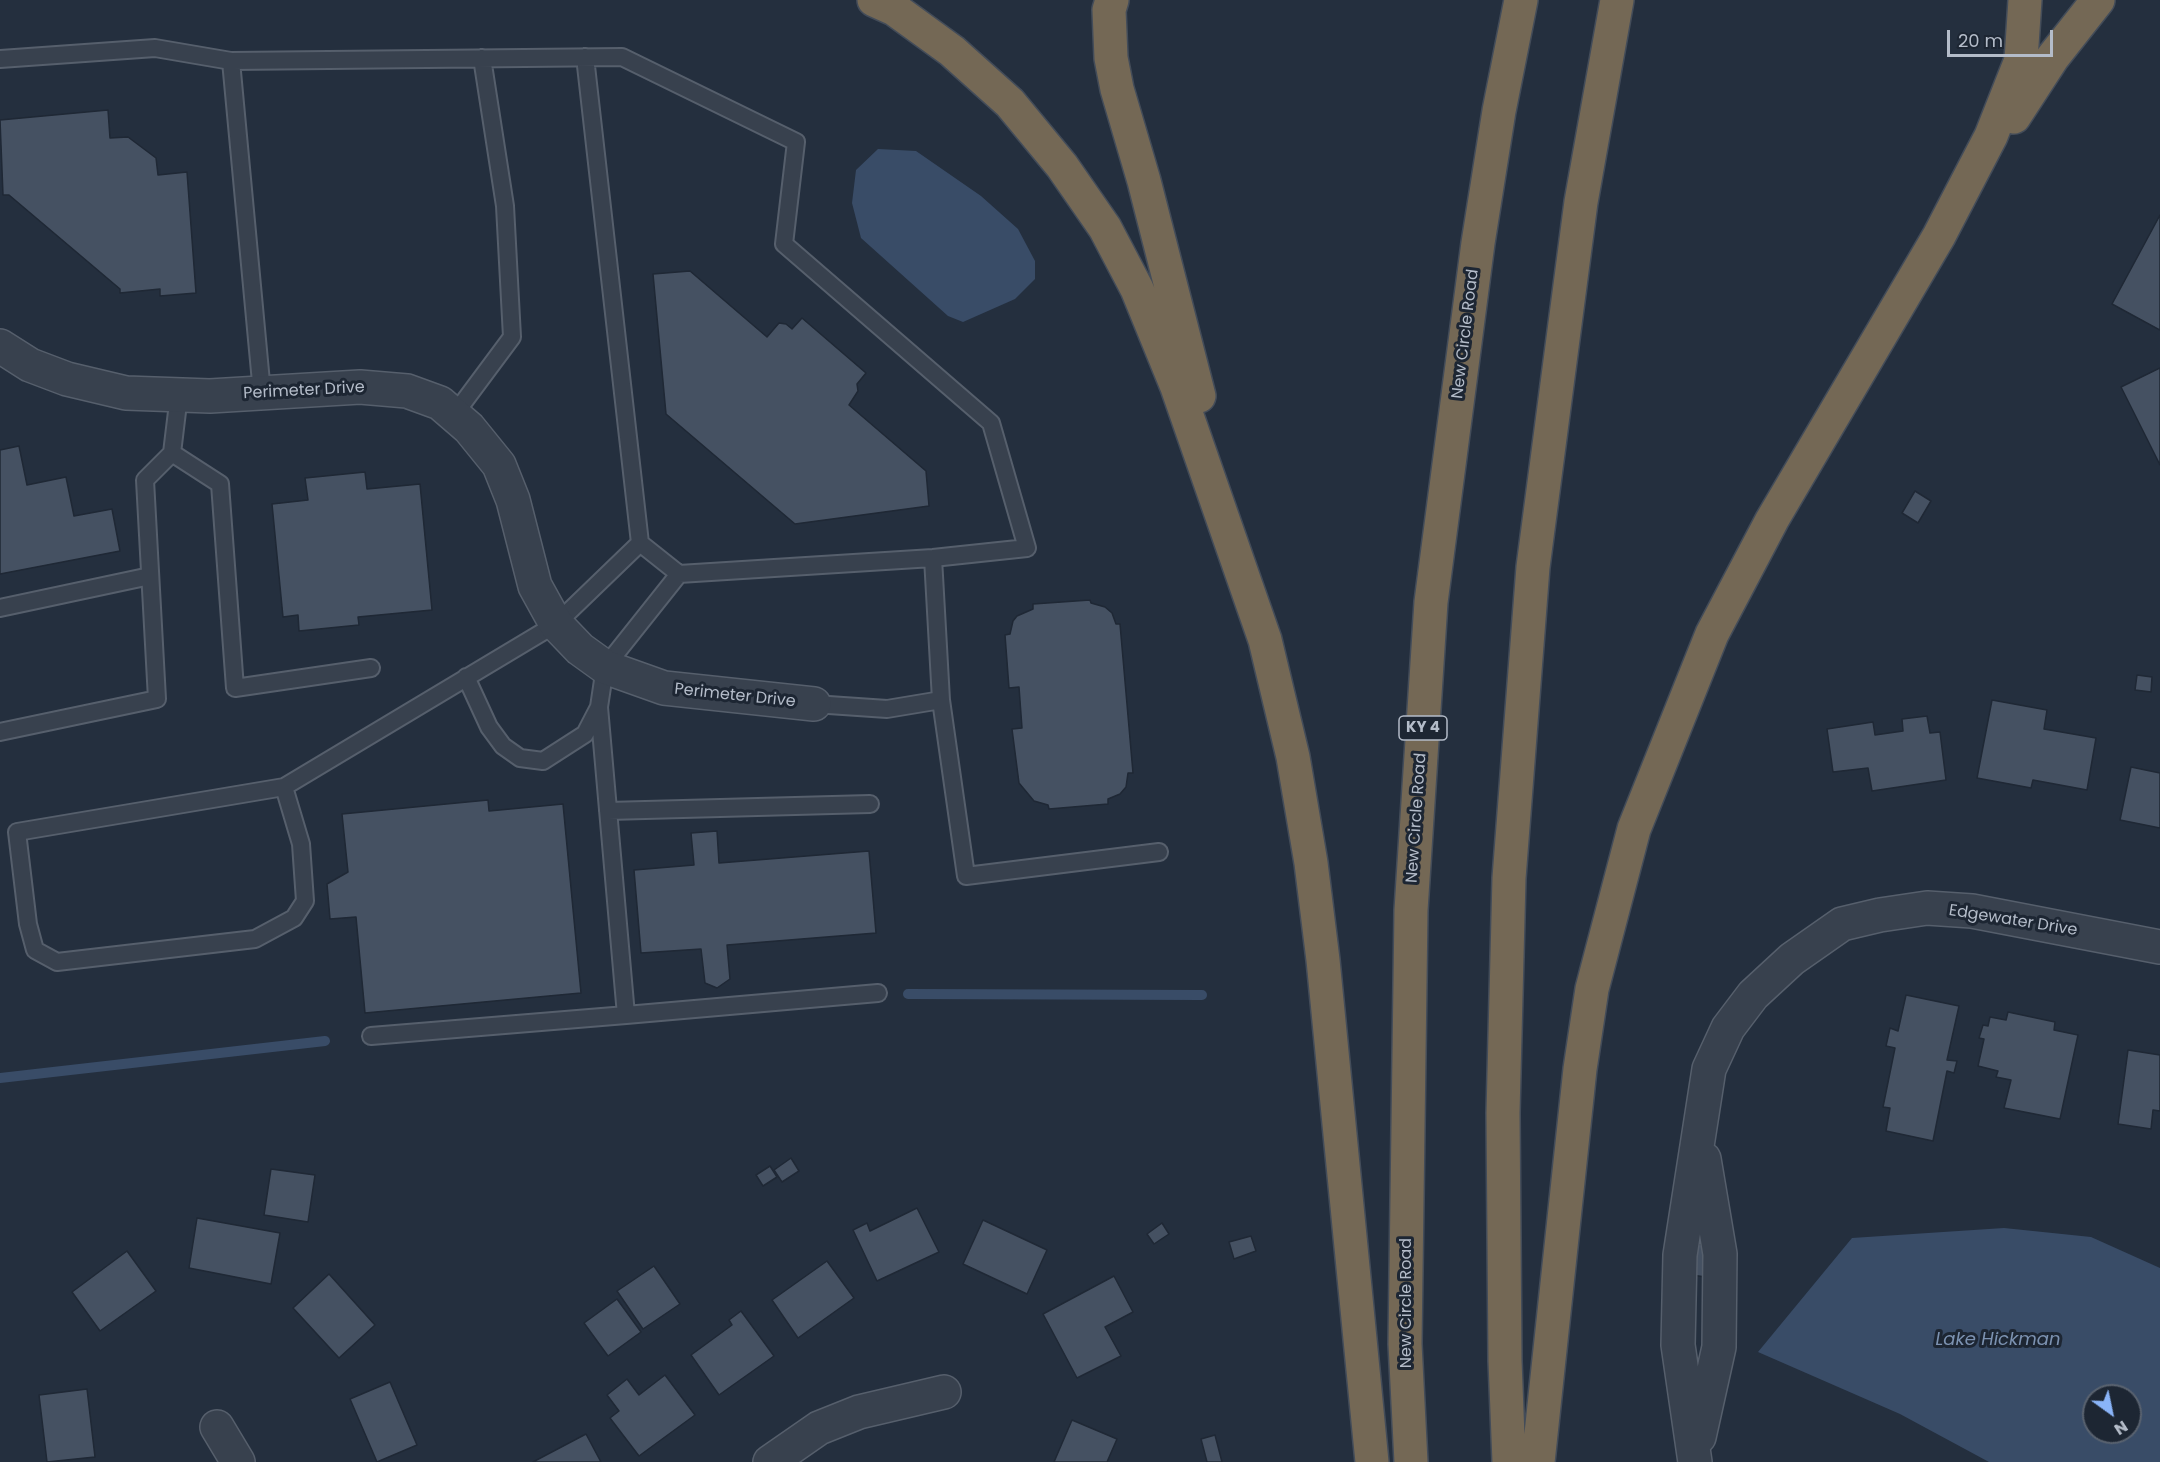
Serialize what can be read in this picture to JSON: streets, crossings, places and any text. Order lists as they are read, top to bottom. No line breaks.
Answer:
{"streets":{"highway":["New Circle Road","KY 4"],"street":["Perimeter Drive","Edgewater Drive"]},"water":["Lake Hickman"],"scale_bar":"20 m","north":"bottom right"}
